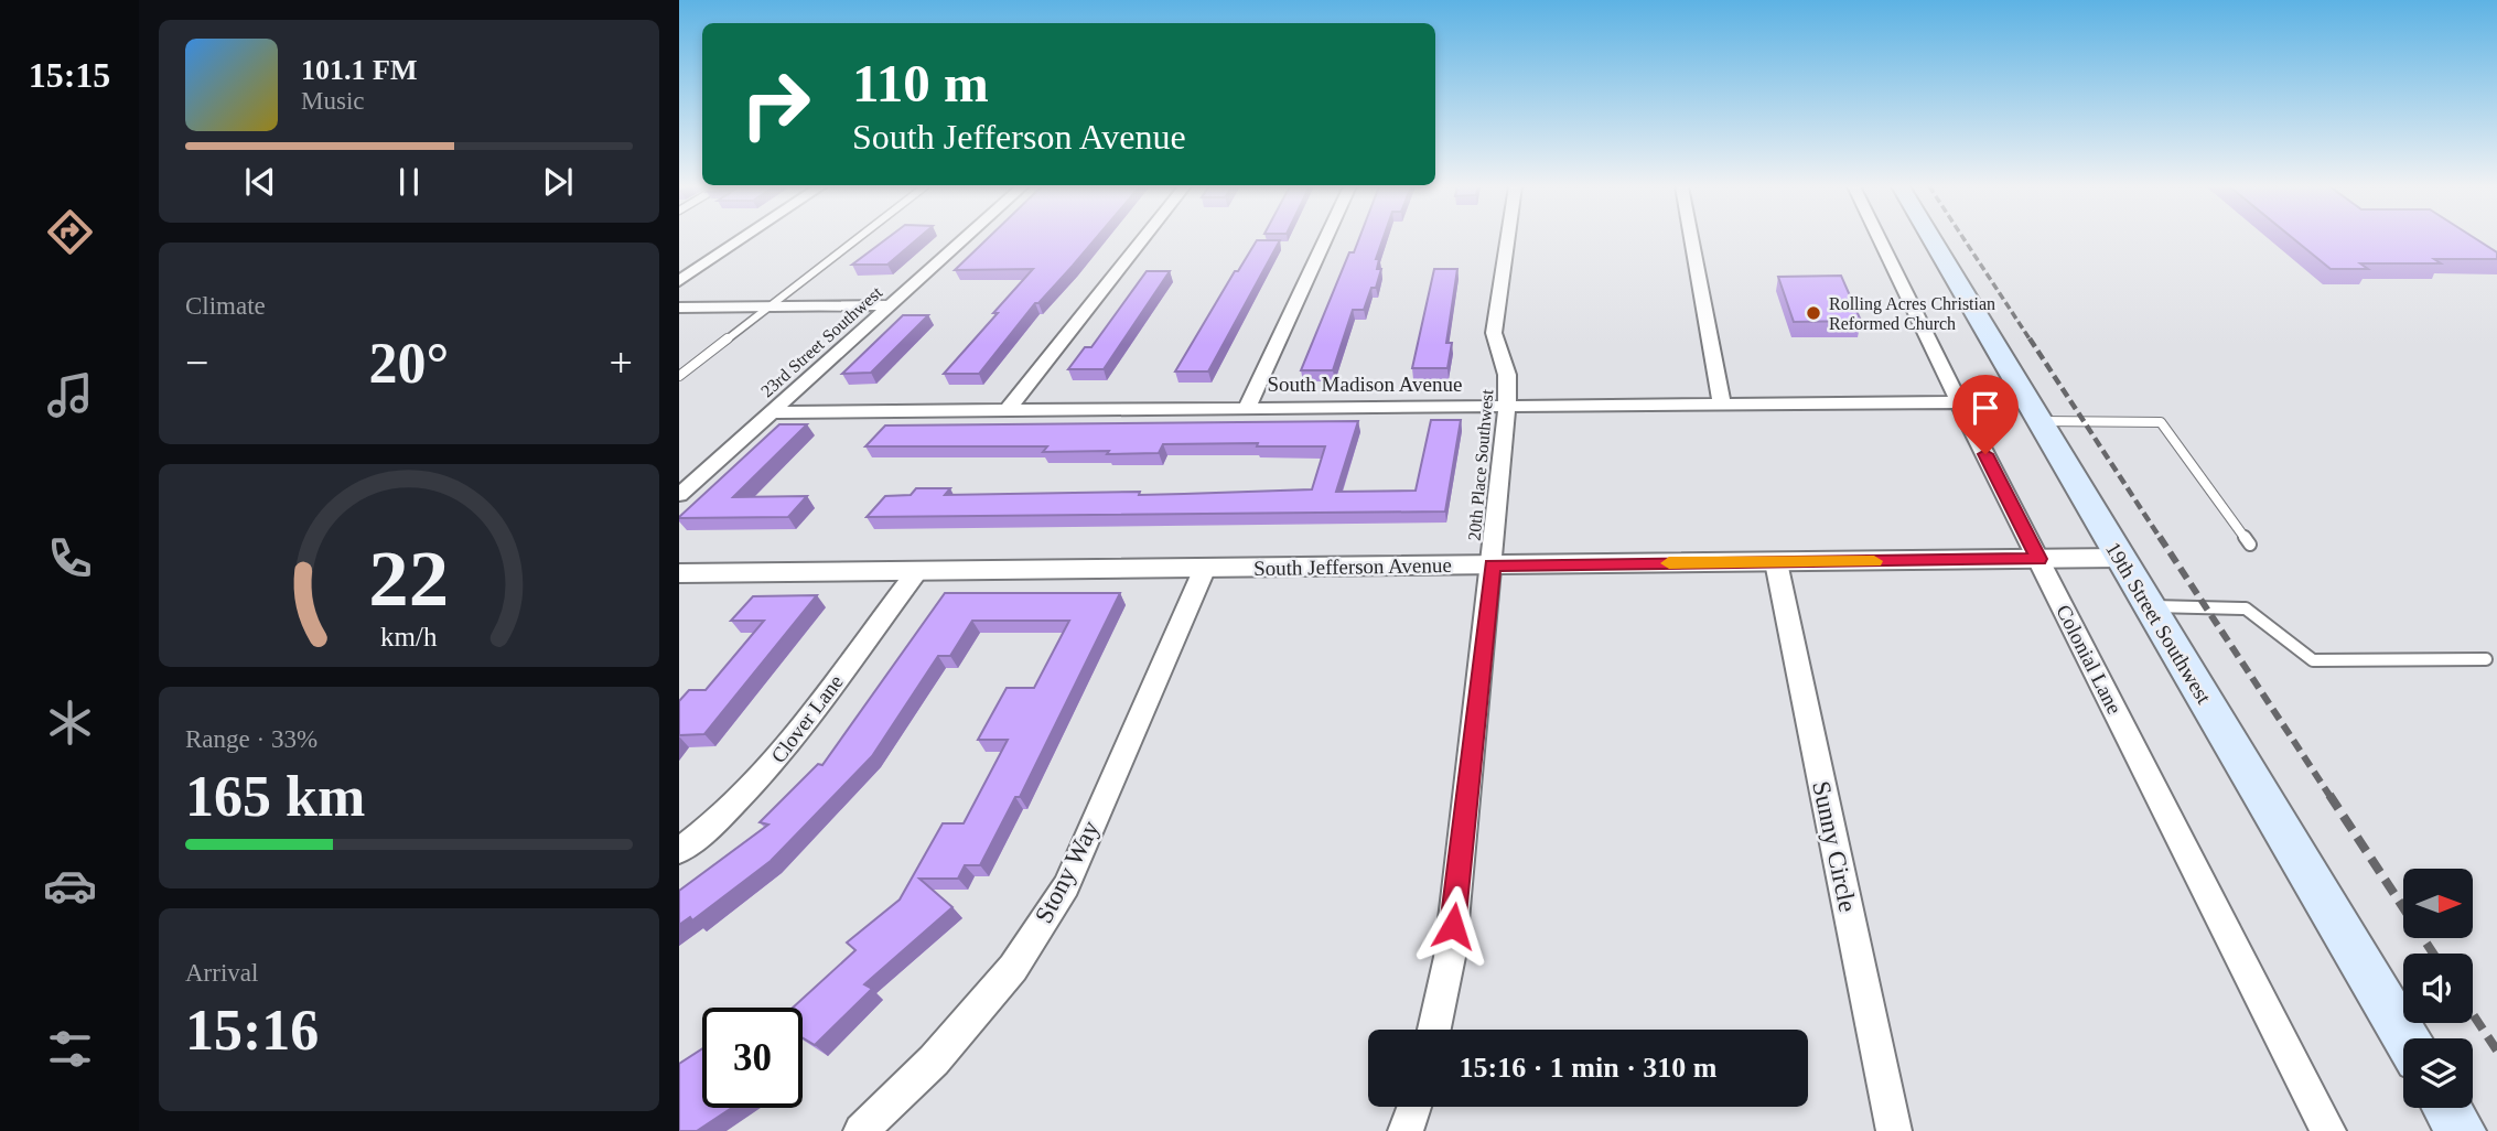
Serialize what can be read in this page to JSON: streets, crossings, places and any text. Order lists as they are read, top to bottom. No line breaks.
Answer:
{"streets":{"main road":["19th Street Southwest"],"street":["23rd Street Southwest","South Madison Avenue","20th Place Southwest","South Jefferson Avenue","Colonial Lane","Clover Lane","Sunny Circle","Stony Way"]},"crossings":[["23rd Street Southwest","South Madison Avenue"],["South Madison Avenue","20th Place Southwest"],["South Madison Avenue","Colonial Lane"],["20th Place Southwest","South Jefferson Avenue"],["South Jefferson Avenue","19th Street Southwest"],["South Jefferson Avenue","Colonial Lane"],["South Jefferson Avenue","Clover Lane"],["South Jefferson Avenue","Sunny Circle"],["South Jefferson Avenue","Stony Way"]],"places":["Rolling Acres Christian Reformed Church"],"north":"right","page":{"tabs":"15:15","turn":["110 m","South Jefferson Avenue"],"song":["101.1 FM","Music"],"tile":["Climate",["Range · 33%","165 km"],["Arrival","15:16"]],"heat":["−","20°","+"],"limit":"30","trip":"15:16 · 1 min · 310 m","gauge":["22","km/h"]}}
